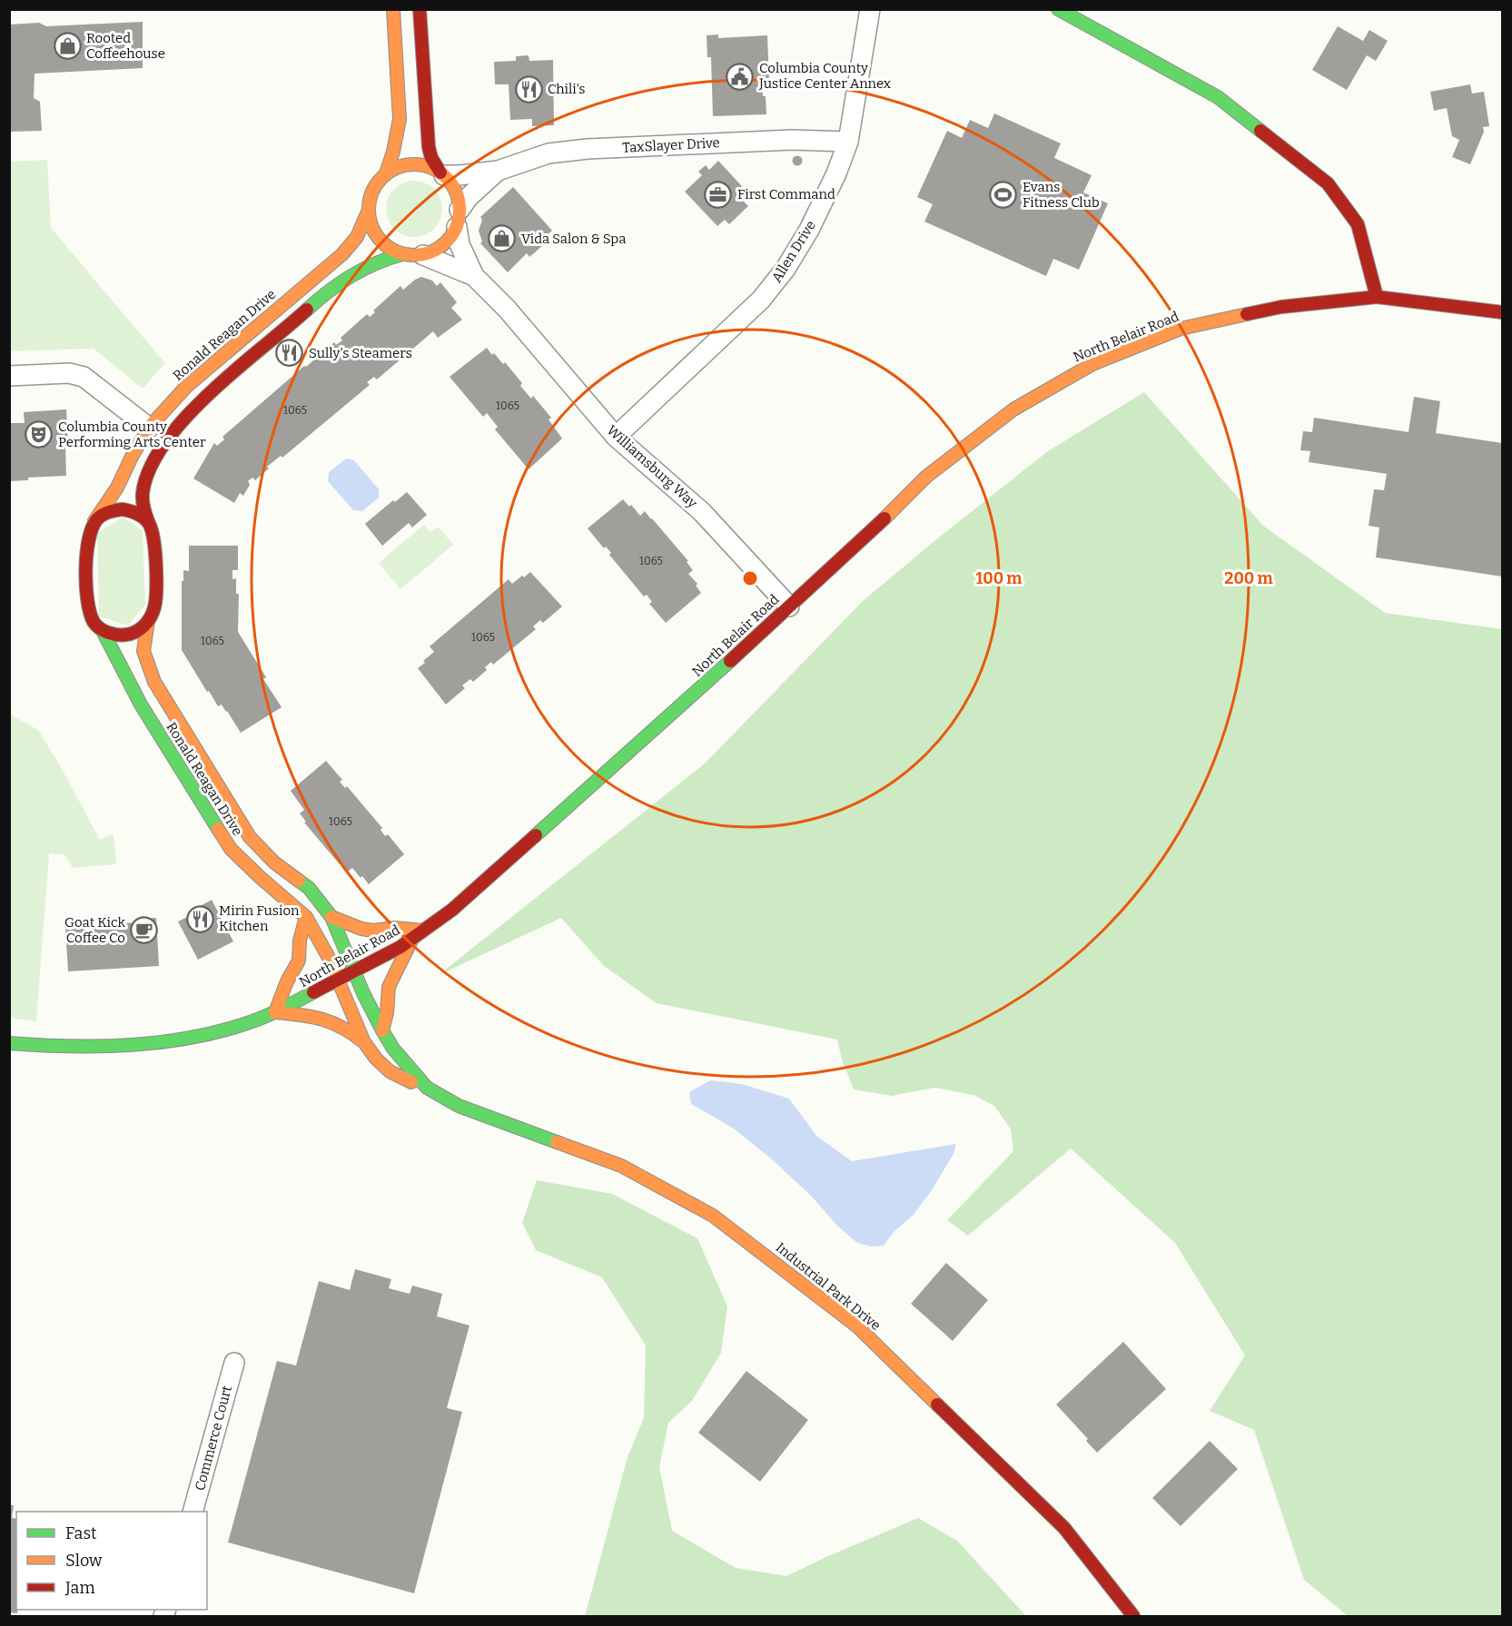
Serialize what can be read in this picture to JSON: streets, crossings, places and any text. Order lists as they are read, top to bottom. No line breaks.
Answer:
{"streets":{"street":["TaxSlayer Drive","Allen Drive","Ronald Reagan Drive","North Belair Road","Williamsburg Way","Industrial Park Drive","Commerce Court"]},"crossings":[["TaxSlayer Drive","Allen Drive"],["TaxSlayer Drive","Ronald Reagan Drive"],["TaxSlayer Drive","Williamsburg Way"],["Allen Drive","Williamsburg Way"],["Ronald Reagan Drive","North Belair Road"],["Ronald Reagan Drive","Williamsburg Way"],["Ronald Reagan Drive","Industrial Park Drive"],["North Belair Road","Williamsburg Way"],["North Belair Road","Industrial Park Drive"]],"places":{"shop":["Rooted Coffeehouse","Vida Salon & Spa"],"public building":["Columbia County Justice Center Annex"],"restaurant":["Chili's","Sully's Steamers","Mirin Fusion Kitchen"],"office":["First Command"],"sports":["Evans Fitness Club"],"theatre":["Columbia County Performing Arts Center"],"cafe":["Goat Kick Coffee Co"]},"house_numbers":["1065","1065","1065","1065","1065","1065"],"legend":["Fast","Slow","Jam"],"rings":["100 m","200 m"]}
